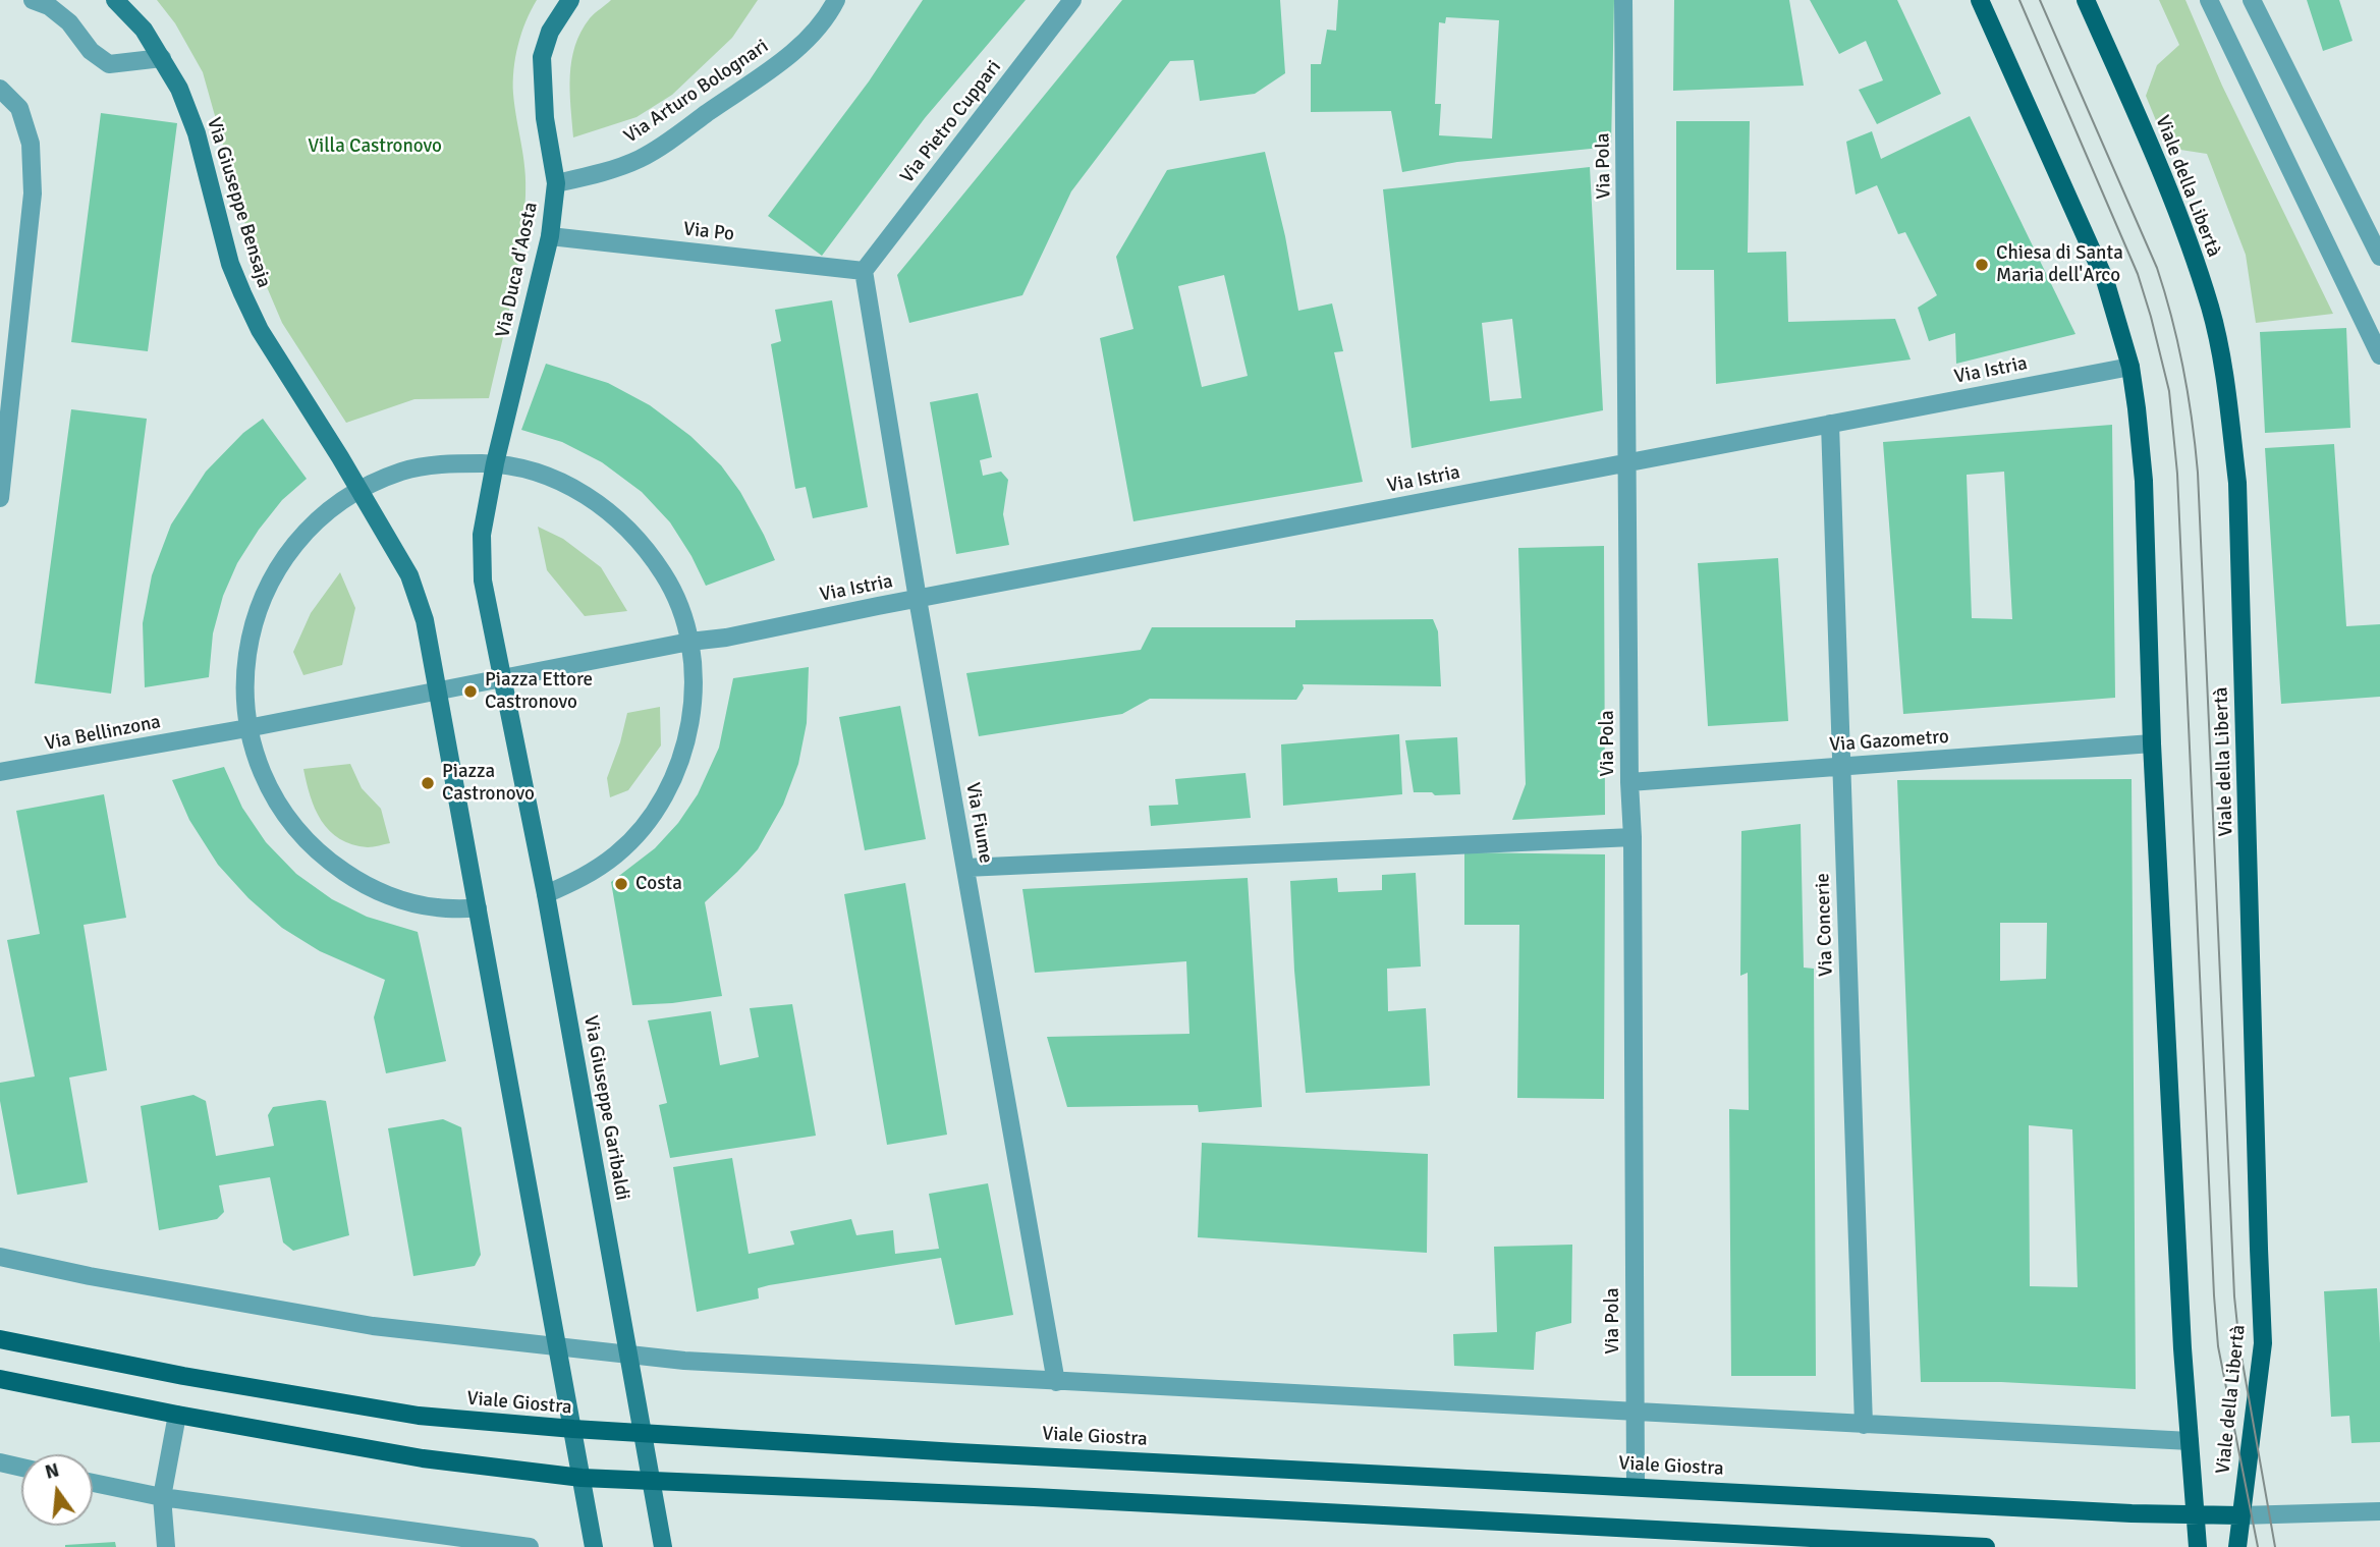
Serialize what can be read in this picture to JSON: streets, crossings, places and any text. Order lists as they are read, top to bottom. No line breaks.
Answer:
{"streets":{"main road":["Viale della Libertà","Viale Giostra"],"street":["Via Arturo Bolognari","Via Pietro Cuppari","Via Pola","Via Giuseppe Bensaja","Via Po","Via Duca d'Aosta","Via Istria","Via Bellinzona","Via Gazometro","Via Fiume","Via Concerie","Via Giuseppe Garibaldi"]},"crossings":[["Via Arturo Bolognari","Via Duca d'Aosta"],["Via Pietro Cuppari","Via Po"],["Via Pietro Cuppari","Via Fiume"],["Via Pola","Via Istria"],["Via Pola","Via Gazometro"],["Via Pola","Viale Giostra"],["Viale della Libertà","Via Istria"],["Viale della Libertà","Via Gazometro"],["Viale della Libertà","Viale Giostra"],["Via Giuseppe Bensaja","Via Istria"],["Via Giuseppe Bensaja","Via Bellinzona"],["Via Po","Via Duca d'Aosta"],["Via Po","Via Fiume"],["Via Duca d'Aosta","Via Giuseppe Garibaldi"],["Via Istria","Via Bellinzona"],["Via Istria","Via Fiume"],["Via Istria","Via Concerie"],["Via Istria","Via Giuseppe Garibaldi"],["Via Gazometro","Via Concerie"],["Via Giuseppe Garibaldi","Viale Giostra"]],"parks":["Villa Castronovo"],"places":["Chiesa di Santa Maria dell'Arco","Piazza Ettore Castronovo","Piazza Castronovo","Costa"],"north":"top"}
